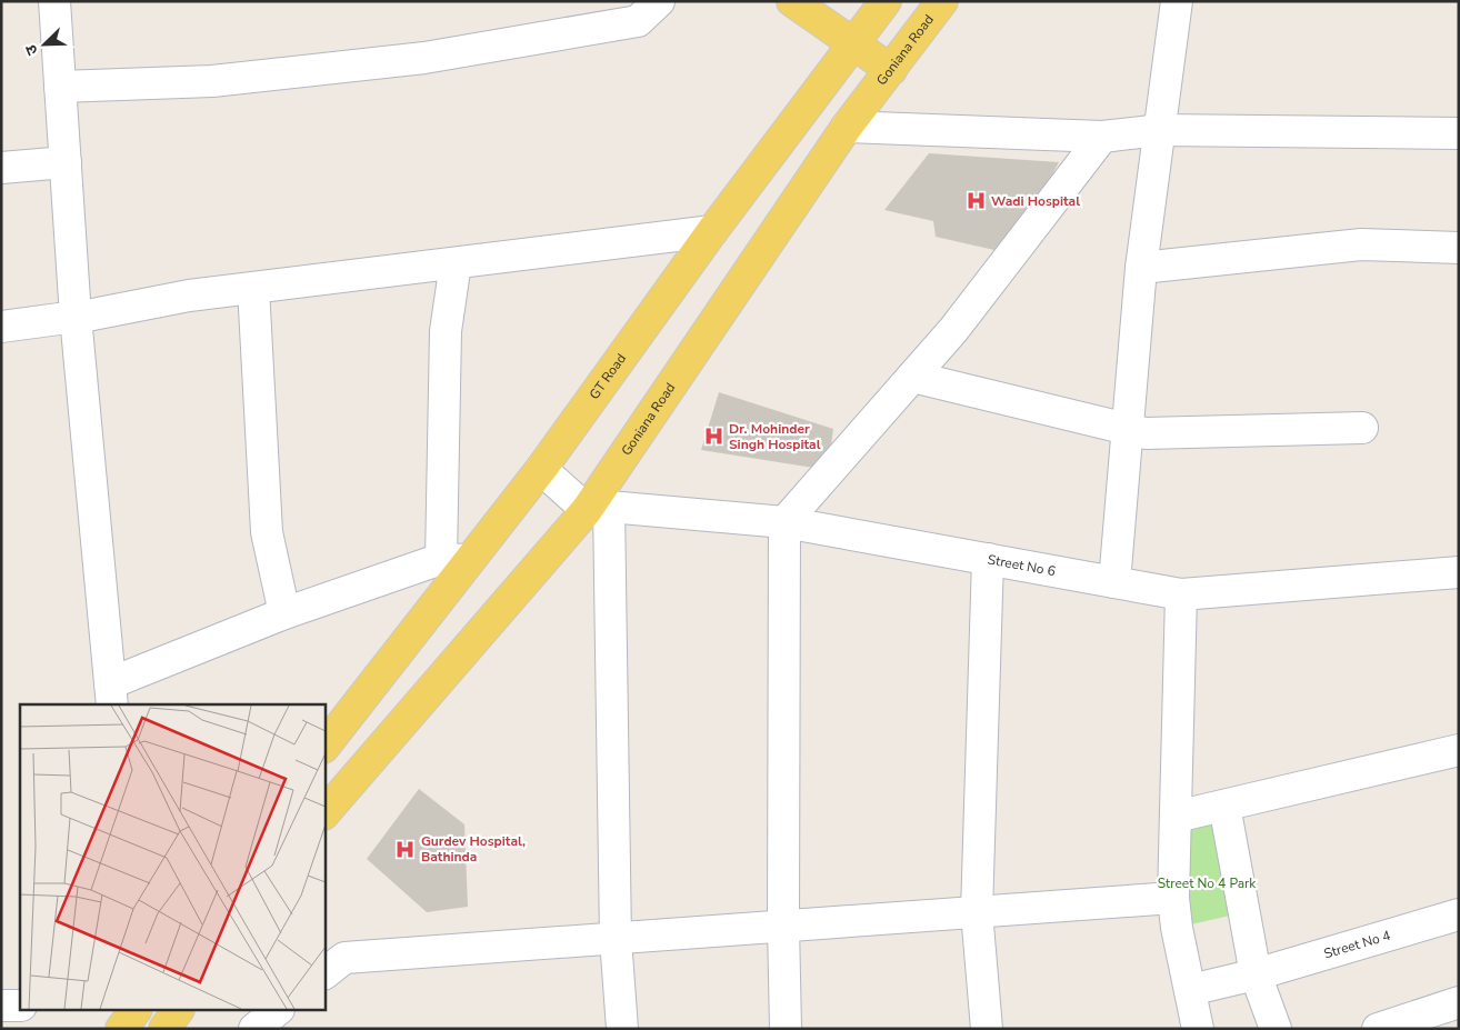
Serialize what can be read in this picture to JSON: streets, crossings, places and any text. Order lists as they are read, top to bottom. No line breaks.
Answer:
{"streets":{"main road":["Goniana Road","GT Road"],"street":["Street No 6","Street No 4"]},"crossings":[["Goniana Road","Street No 6"]],"parks":["Street No 4 Park"],"places":{"hospital":["Wadi Hospital","Dr. Mohinder Singh Hospital","Gurdev Hospital, Bathinda"]},"north":"bottom left"}
